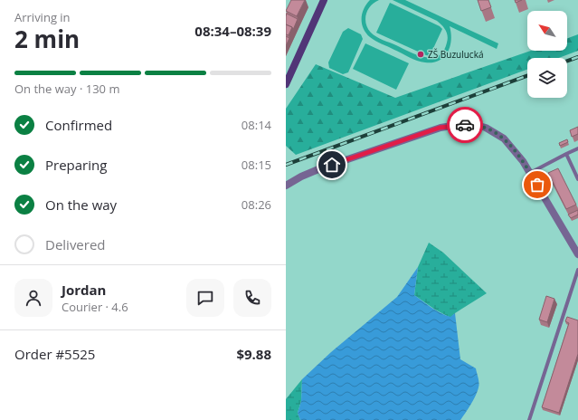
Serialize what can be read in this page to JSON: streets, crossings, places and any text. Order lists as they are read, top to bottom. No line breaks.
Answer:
{"places":["ZŠ Buzulucká"],"north":"top left","page":{"heading":["2 min","Arriving in","08:34–08:39"],"panel":["Jordan","Courier · 4.6","Order #5525","$9.88"],"bar":"On the way · 130 m","list":[["Confirmed","08:14"],["Preparing","08:15"],["On the way","08:26"],"Delivered"]}}
